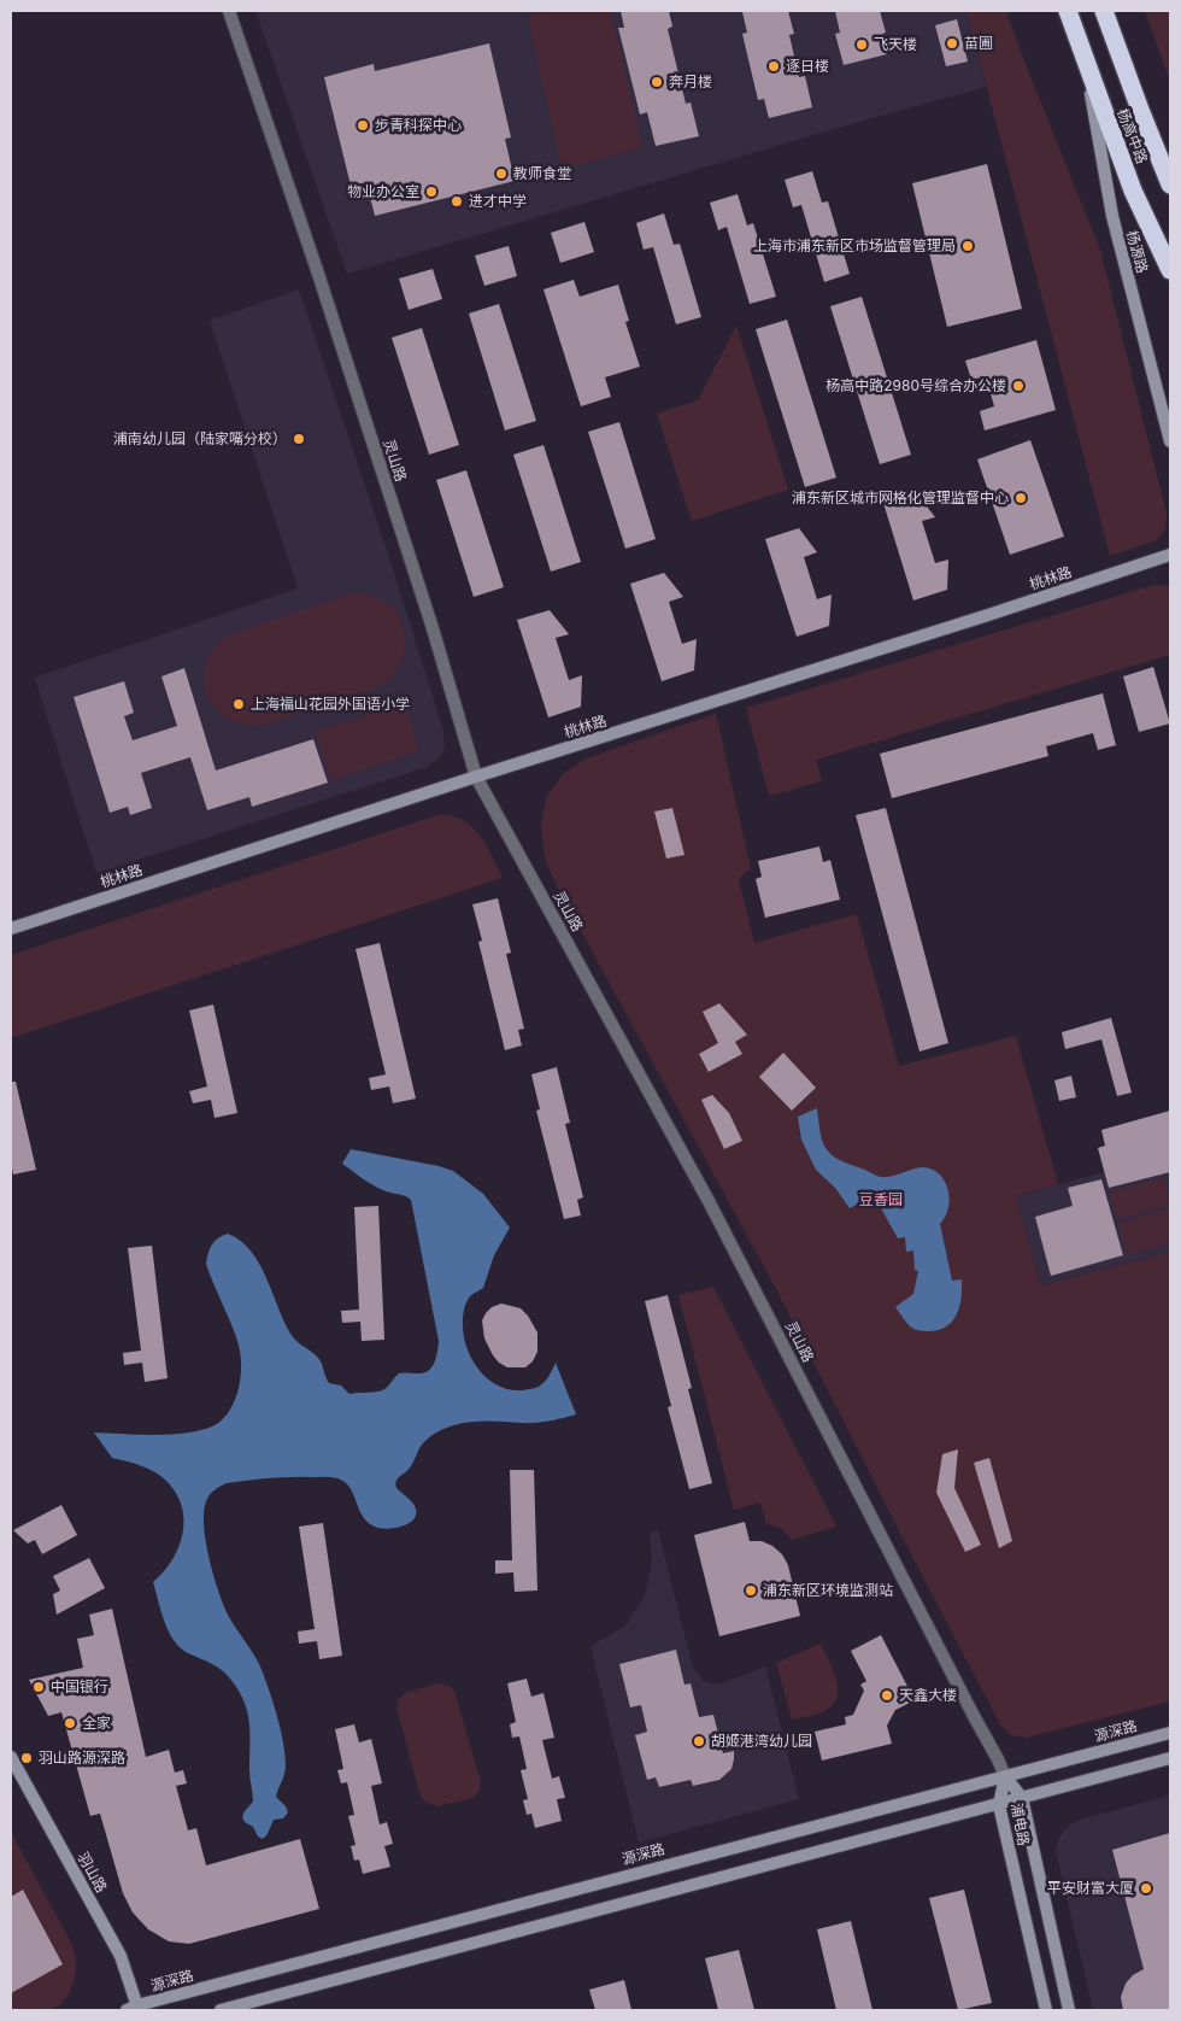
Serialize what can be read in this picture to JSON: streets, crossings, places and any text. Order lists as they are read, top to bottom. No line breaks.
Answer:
{"streets":{"highway":["杨高中路"],"street":["杨源路","灵山路","桃林路","源深路","浦电路","羽山路"]},"crossings":[["杨高中路","杨源路"],["灵山路","桃林路"],["灵山路","源深路"],["灵山路","浦电路"],["源深路","浦电路"],["源深路","羽山路"]],"parks":["豆香园"],"places":["苗圃","飞天楼","逐日楼","奔月楼","步青科探中心","教师食堂","物业办公室","进才中学","上海市浦东新区市场监督管理局","杨高中路2980号综合办公楼","浦南幼儿园（陆家嘴分校）","浦东新区城市网格化管理监督中心","上海福山花园外国语小学","浦东新区环境监测站","中国银行","天鑫大楼","全家","胡姬港湾幼儿园","羽山路源深路","平安财富大厦"]}
